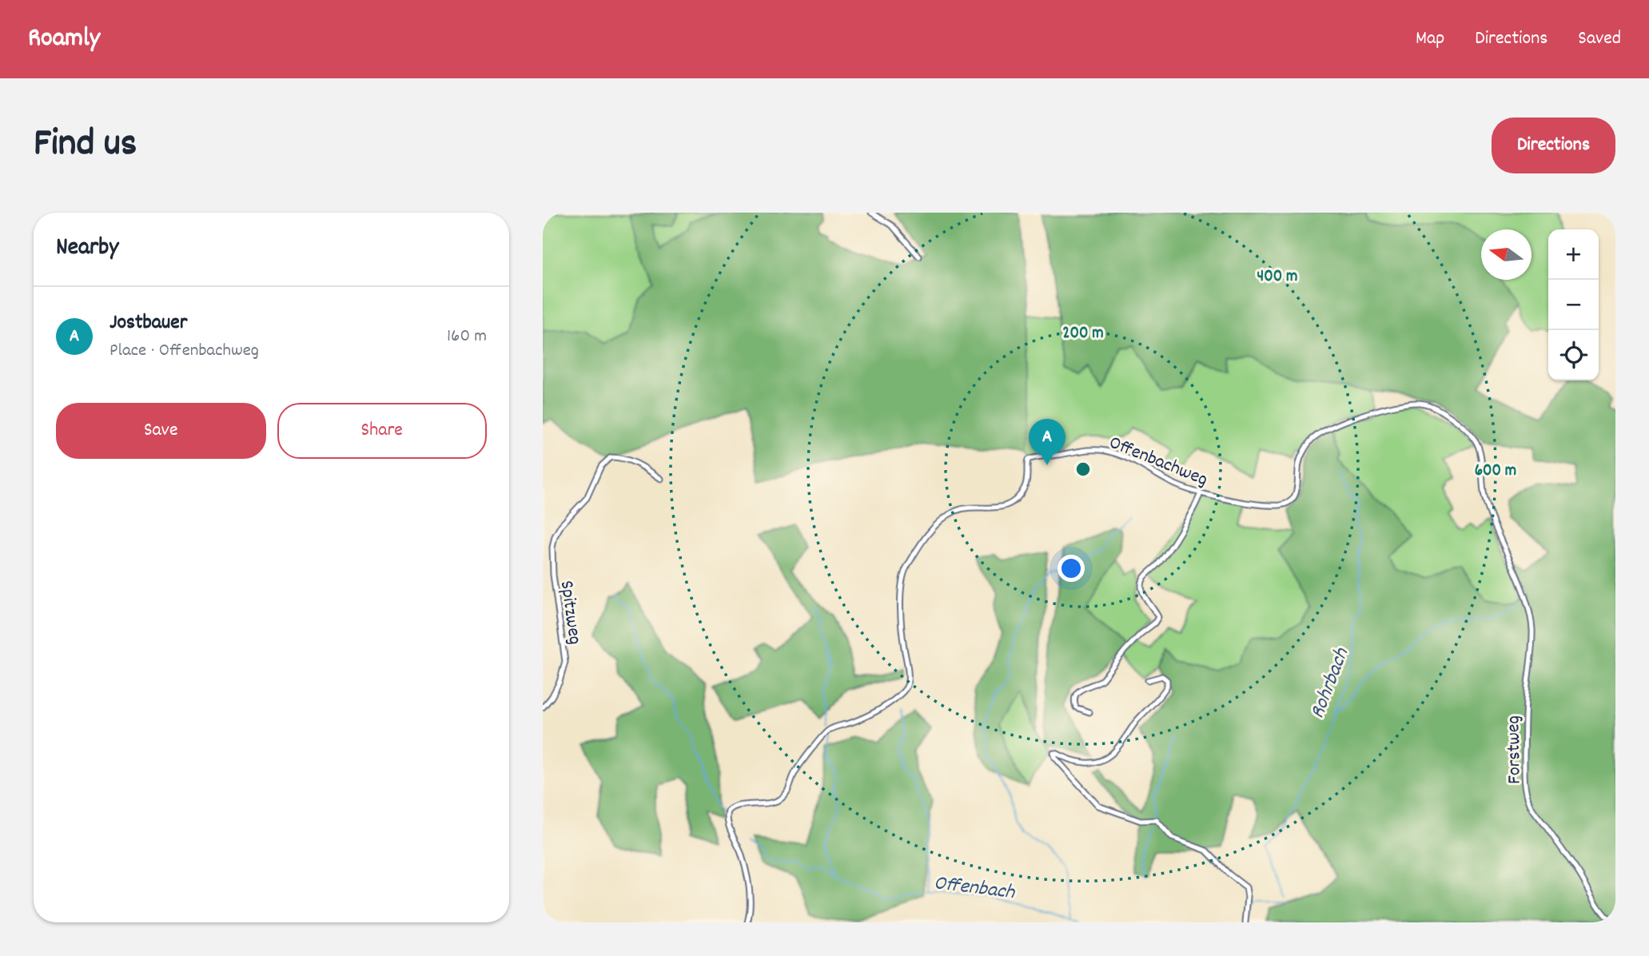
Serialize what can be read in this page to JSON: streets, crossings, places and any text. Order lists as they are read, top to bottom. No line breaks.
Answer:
{"streets":{"street":["Offenbachweg","Spitzweg","Forstweg"]},"crossings":[["Offenbachweg","Forstweg"]],"water":["Rohrbach","Offenbach"],"north":"left","page":{"header":"Roamly","nav":["Map","Directions","Saved"],"title":"Find us","buttons":["Directions",["Save","Share"]],"heading":"Nearby","map_buttons":["+","−"],"list":[{"mark":"A","name":"Jostbauer","note":"Place · Offenbachweg","value":"160 m"}],"pins":"A"},"rings":["400 m","200 m","600 m"]}
